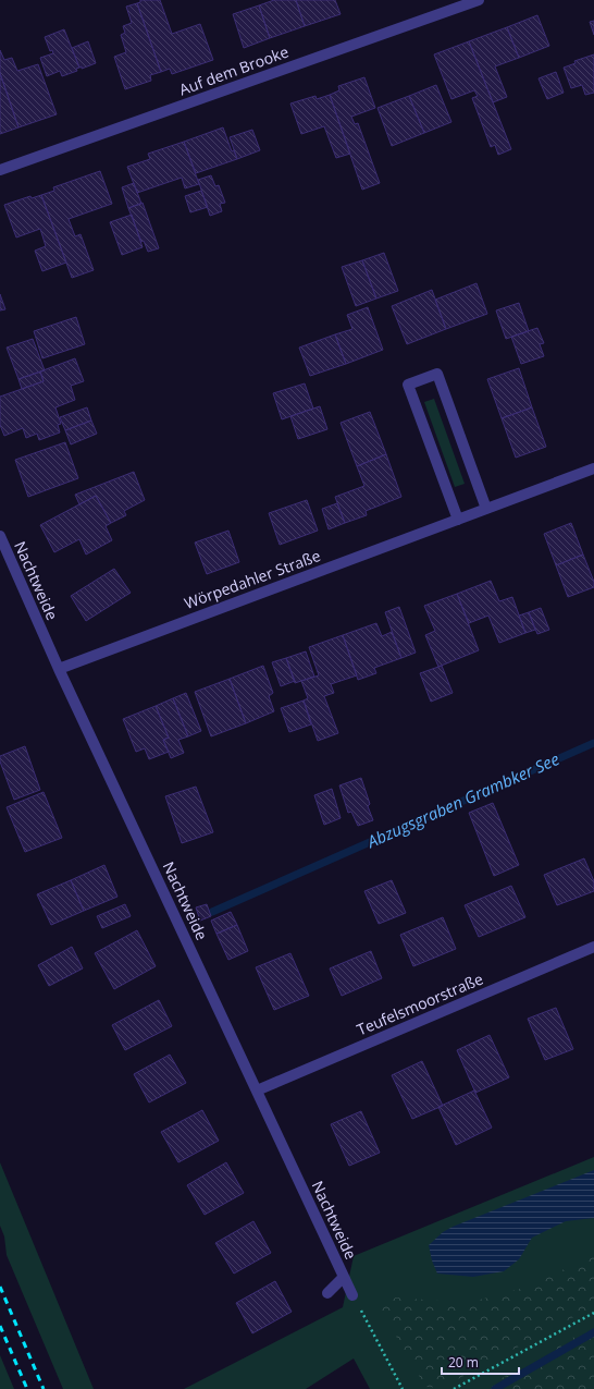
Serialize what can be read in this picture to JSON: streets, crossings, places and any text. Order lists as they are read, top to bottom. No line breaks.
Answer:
{"streets":{"street":["Auf dem Brooke","Wörpedahler Straße","Nachtweide","Teufelsmoorstraße"]},"crossings":[["Wörpedahler Straße","Nachtweide"],["Nachtweide","Teufelsmoorstraße"]],"water":["Abzugsgraben Grambker See"],"scale_bar":"20 m"}
